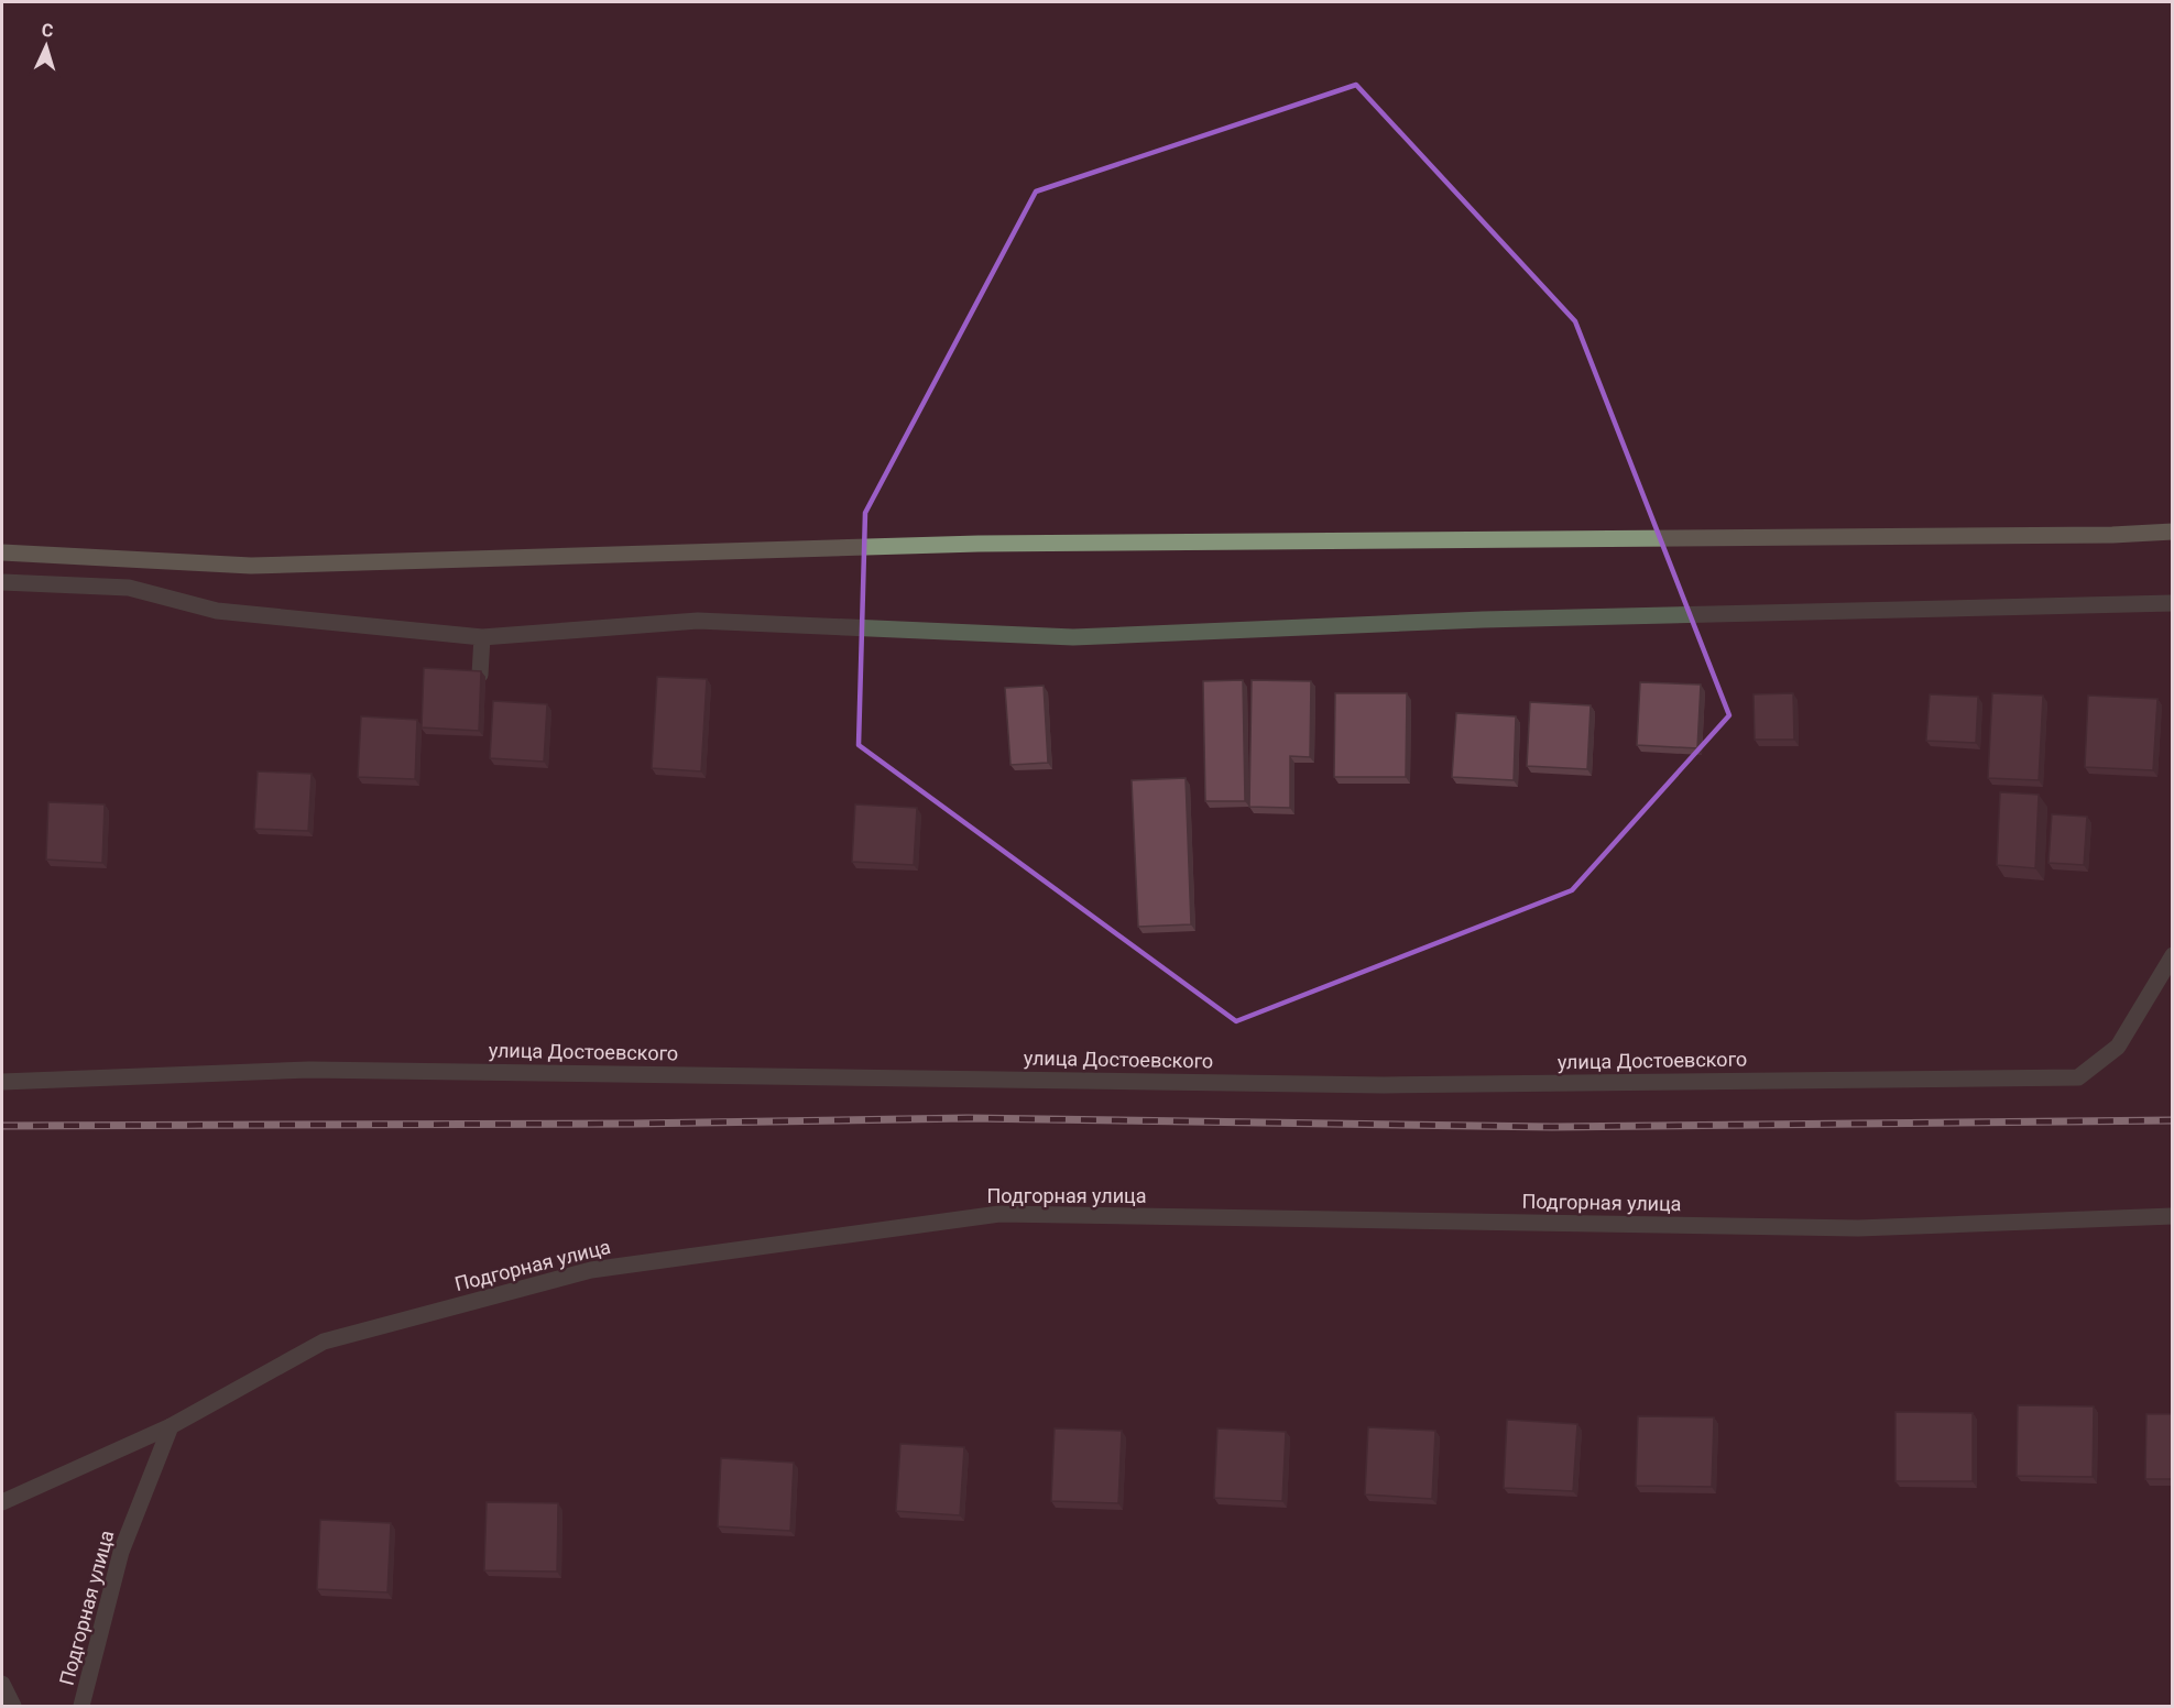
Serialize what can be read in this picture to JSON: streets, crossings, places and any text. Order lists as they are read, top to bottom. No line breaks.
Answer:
{"streets":{"street":["улица Достоевского","Подгорная улица"]},"north":"top"}
